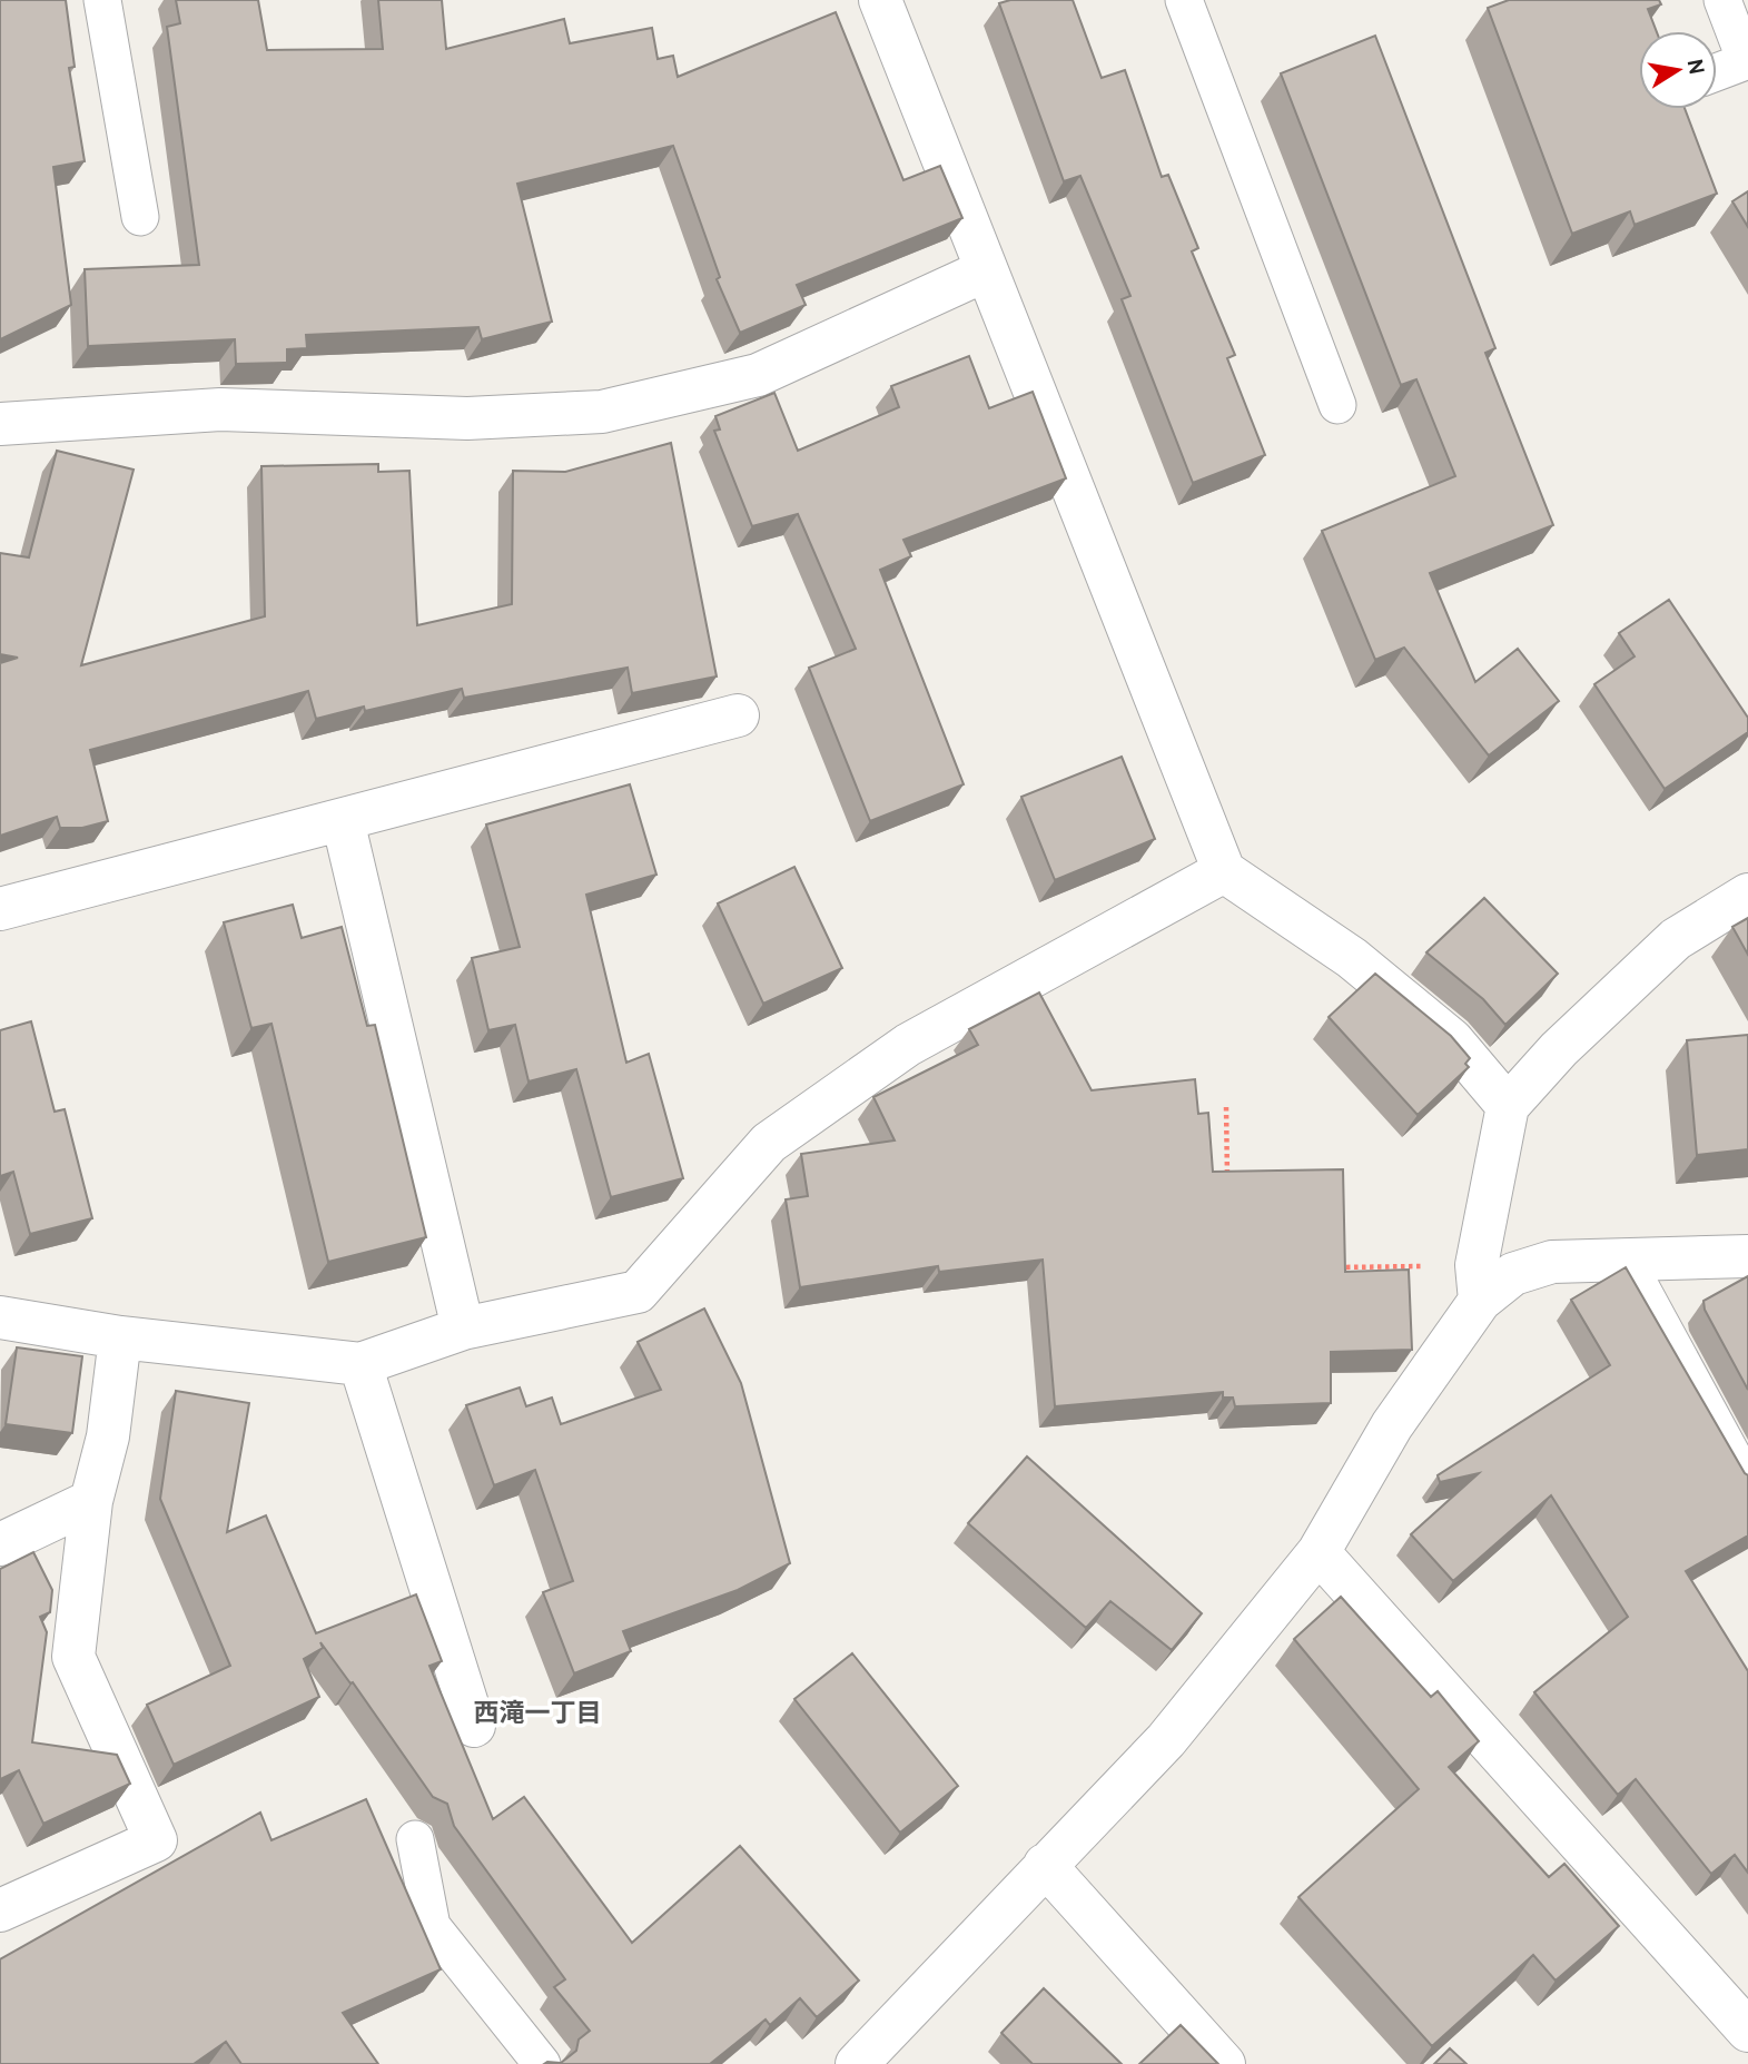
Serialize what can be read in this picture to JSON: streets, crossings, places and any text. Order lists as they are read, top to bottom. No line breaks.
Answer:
{"districts":["西滝一丁目"],"north":"right"}
